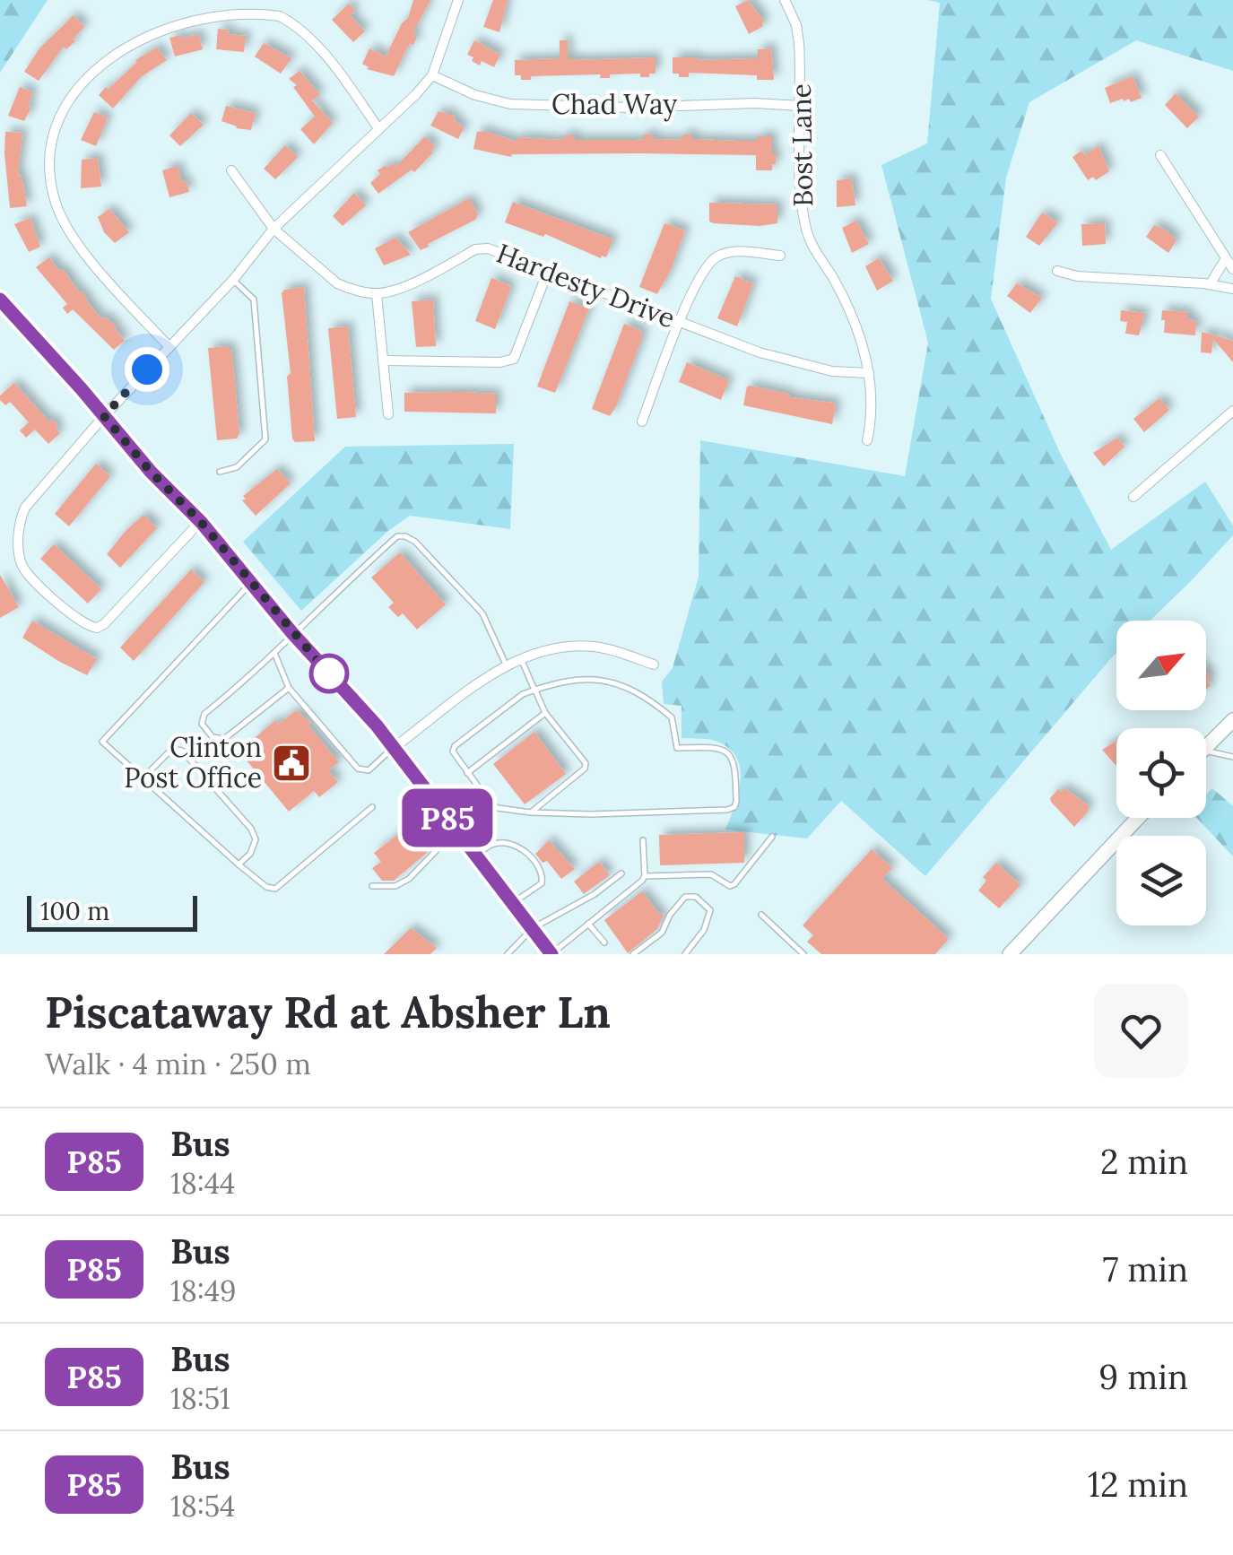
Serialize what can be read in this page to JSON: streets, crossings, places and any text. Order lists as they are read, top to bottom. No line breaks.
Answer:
{"streets":{"street":["Chad Way","Bost Lane","Hardesty Drive"]},"crossings":[["Chad Way","Bost Lane"],["Bost Lane","Hardesty Drive"]],"places":{"public building":["Clinton Post Office"]},"lines":["bus line P85"],"scale_bar":"100 m","north":"top right","page":{"on_map":"P85","scale":"100 m","heading":["Piscataway Rd at Absher Ln","Walk · 4 min · 250 m"],"list":[{"mark":"P85","name":"Bus","note":"18:44","value":"2 min"},{"mark":"P85","name":"Bus","note":"18:49","value":"7 min"},{"mark":"P85","name":"Bus","note":"18:51","value":"9 min"},{"mark":"P85","name":"Bus","note":"18:54","value":"12 min"}]}}
